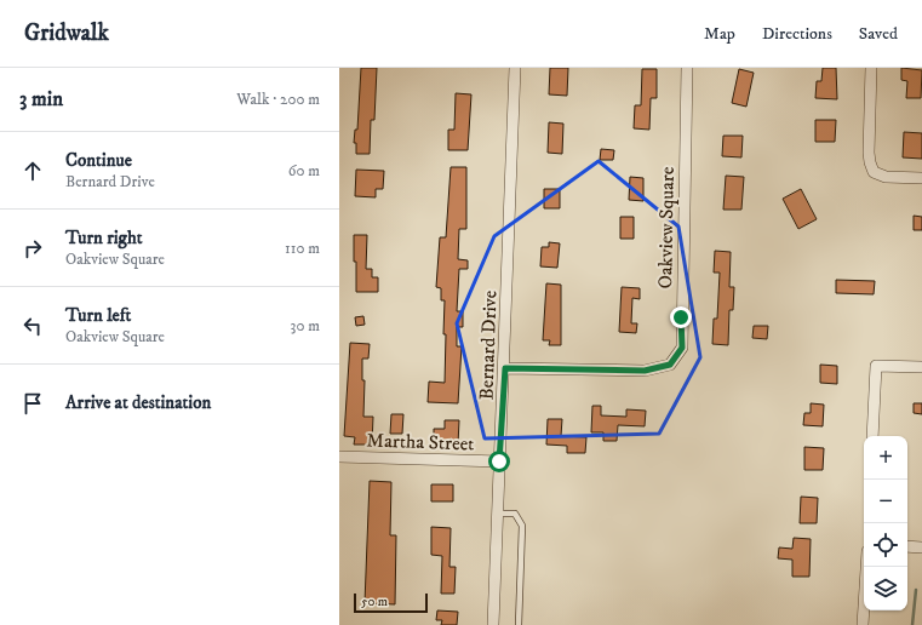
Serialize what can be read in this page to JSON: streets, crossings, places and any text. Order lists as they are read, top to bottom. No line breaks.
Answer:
{"streets":{"street":["Oakview Square","Bernard Drive","Martha Street"]},"crossings":[["Oakview Square","Bernard Drive"],["Bernard Drive","Martha Street"]],"scale_bar":"50 m","page":{"header":"Gridwalk","nav":["Map","Directions","Saved"],"heading":["3 min","Walk · 200 m"],"list":[["Continue","Bernard Drive","60 m"],["Turn right","Oakview Square","110 m"],["Turn left","Oakview Square","30 m"],"Arrive at destination"],"map_buttons":["+","−"],"scale":"50 m"}}
